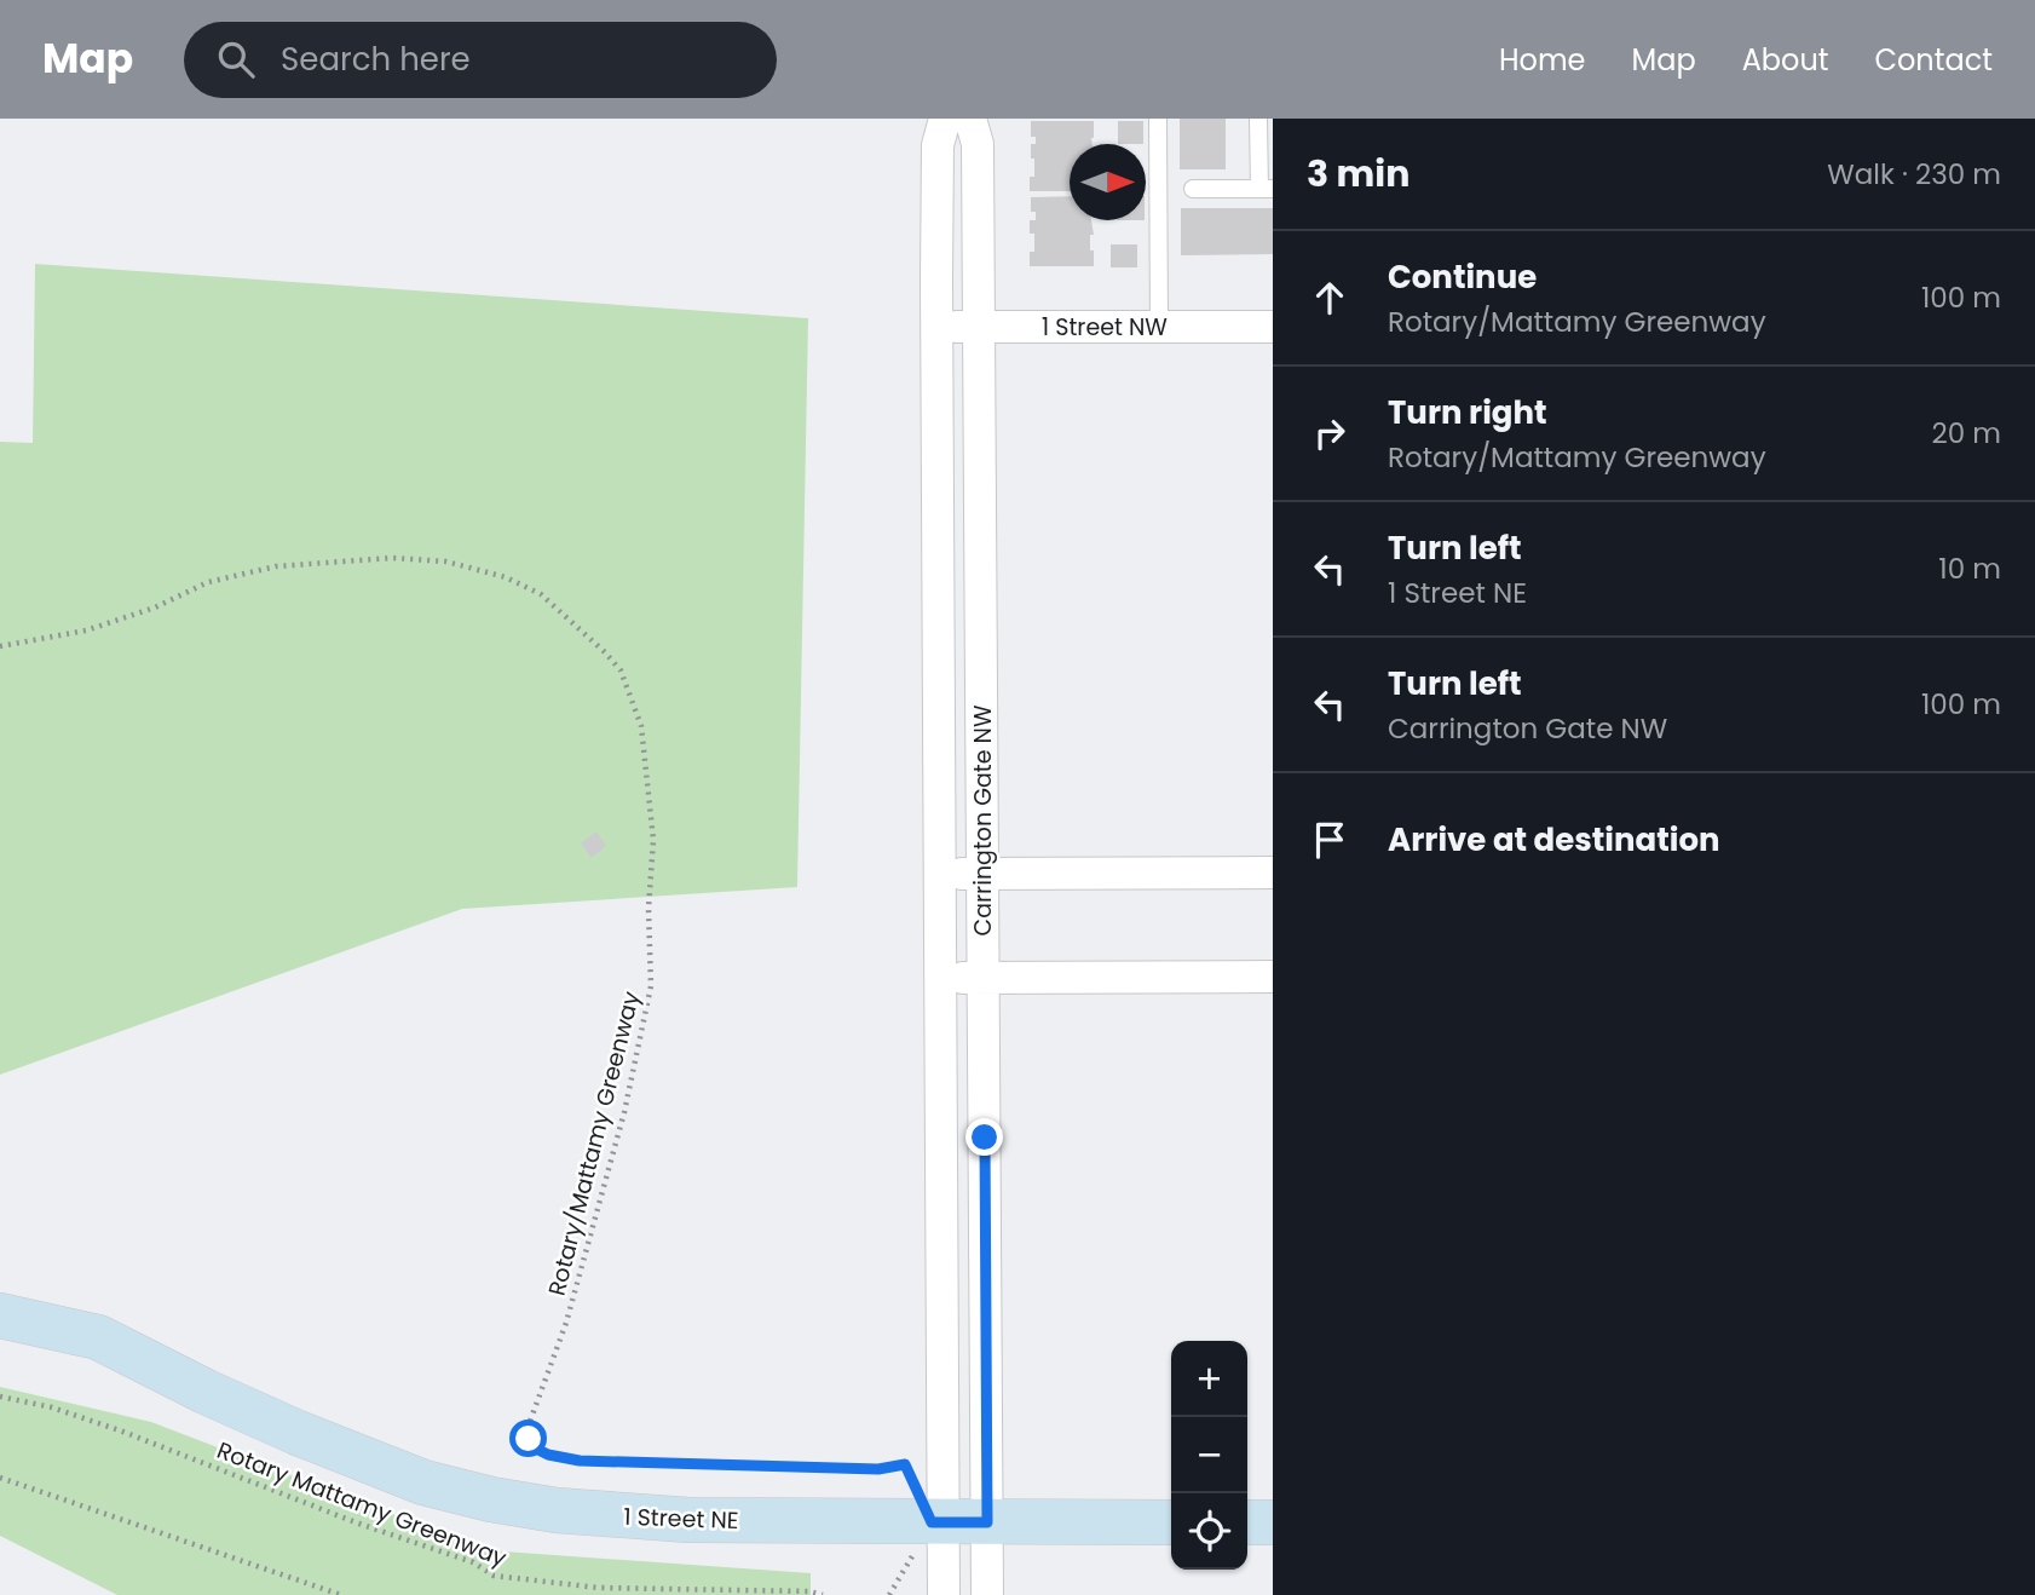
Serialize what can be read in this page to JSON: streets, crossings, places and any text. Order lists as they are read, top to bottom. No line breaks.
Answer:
{"streets":{"main road":["1 Street NE"],"street":["1 Street NW","Carrington Gate NW"],"path":["Rotary/Mattamy Greenway","Rotary Mattamy Greenway"]},"crossings":[["1 Street NW","Carrington Gate NW"],["Carrington Gate NW","Rotary/Mattamy Greenway"],["Carrington Gate NW","1 Street NE"],["Rotary/Mattamy Greenway","1 Street NE"]],"north":"right","page":{"header":"Map","search":"Search here","nav":["Home","Map","About","Contact"],"heading":["3 min","Walk · 230 m"],"list":[["Continue","Rotary/Mattamy Greenway","100 m"],["Turn right","Rotary/Mattamy Greenway","20 m"],["Turn left","1 Street NE","10 m"],["Turn left","Carrington Gate NW","100 m"],"Arrive at destination"],"map_buttons":["+","−"]}}
